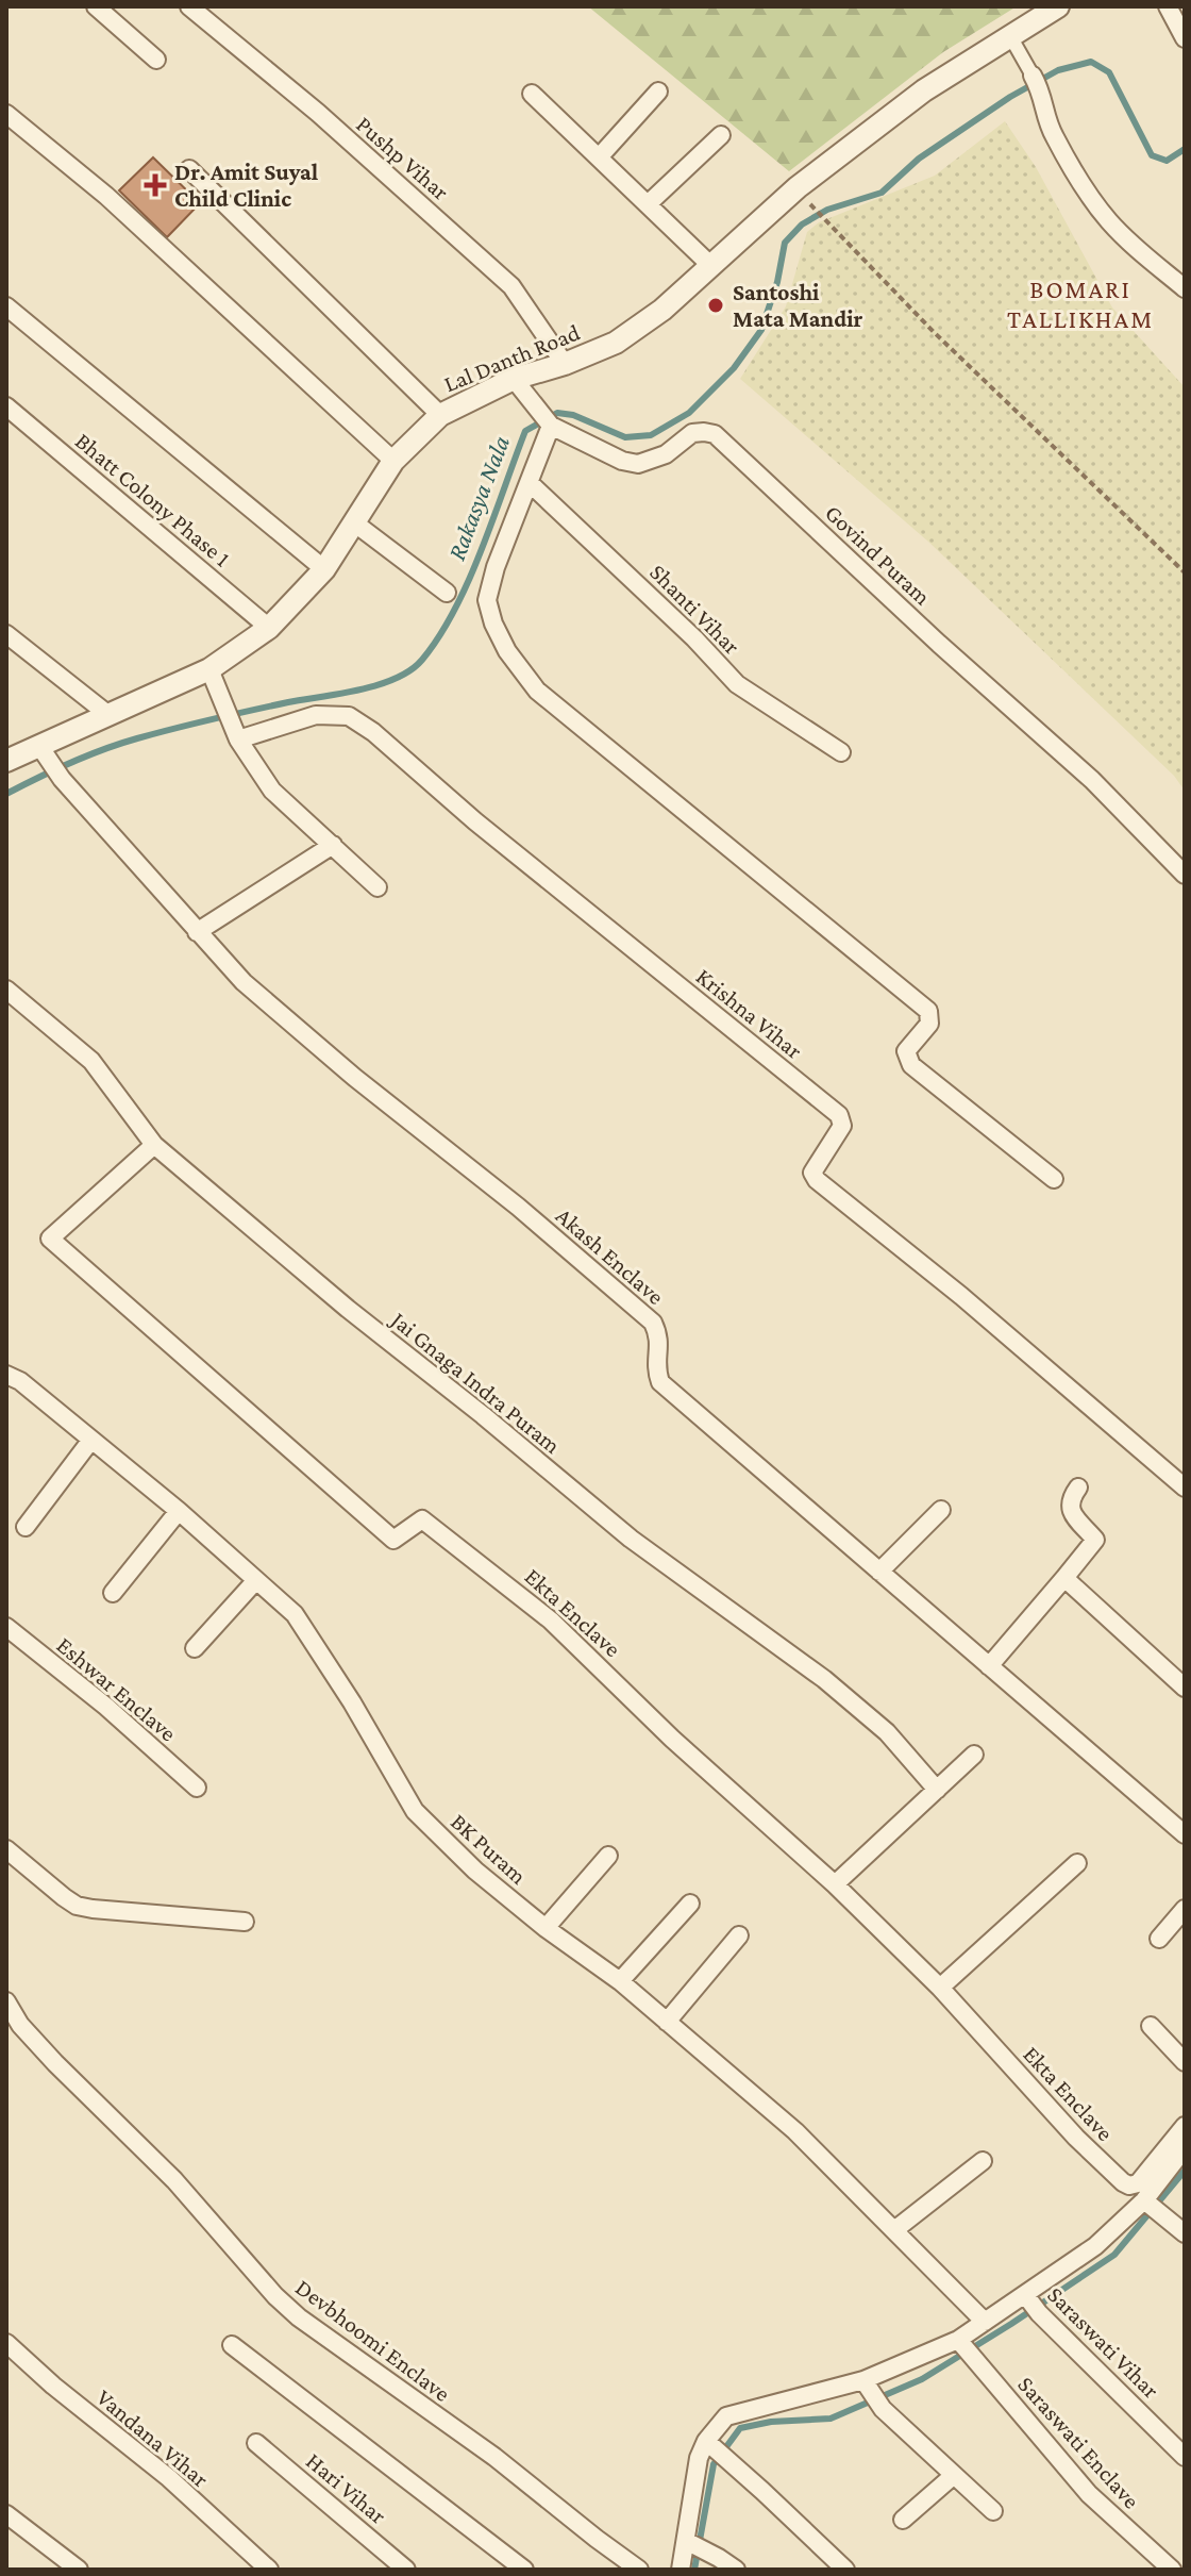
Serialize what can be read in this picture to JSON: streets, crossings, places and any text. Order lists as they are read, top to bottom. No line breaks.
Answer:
{"streets":{"street":["Pushp Vihar","Lal Danth Road","Bhatt Colony Phase 1","Govind Puram","Shanti Vihar","Krishna Vihar","Akash Enclave","Jai Gnaga Indra Puram","Ekta Enclave","Eshwar Enclave","BK Puram","Devbhoomi Enclave","Saraswati Vihar","Vandana Vihar","Saraswati Enclave","Hari Vihar"]},"crossings":[["Pushp Vihar","Lal Danth Road"],["Lal Danth Road","Bhatt Colony Phase 1"],["Lal Danth Road","Govind Puram"],["Lal Danth Road","Akash Enclave"],["Jai Gnaga Indra Puram","Ekta Enclave"]],"districts":["BOMARI TALLIKHAM"],"water":["Rakasya Nala"],"places":{"health":["Dr. Amit Suyal Child Clinic"],"other":["Santoshi Mata Mandir"]}}
